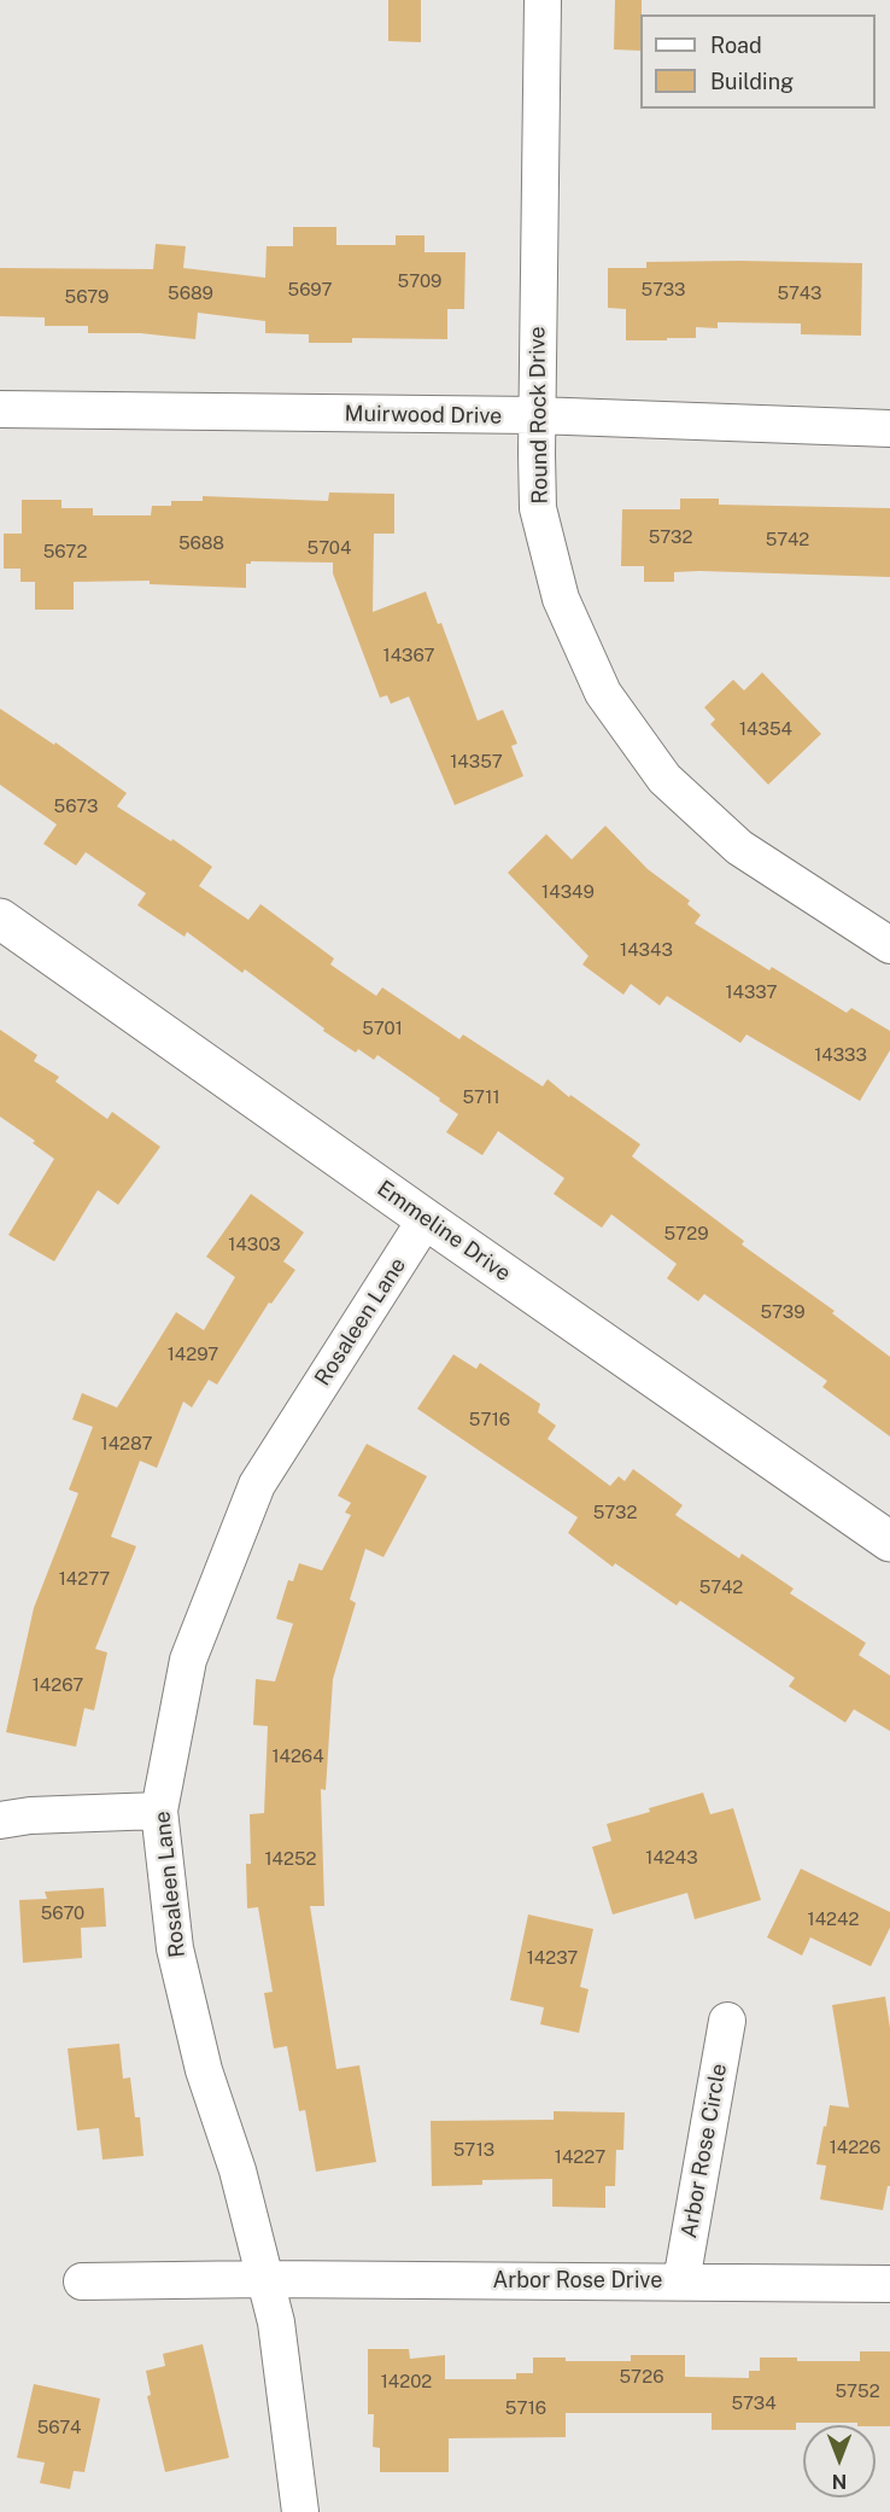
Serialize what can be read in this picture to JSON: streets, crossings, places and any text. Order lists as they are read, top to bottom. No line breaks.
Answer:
{"streets":{"street":["Muirwood Drive","Round Rock Drive","Emmeline Drive","Rosaleen Lane","Arbor Rose Circle","Arbor Rose Drive"]},"crossings":[["Muirwood Drive","Round Rock Drive"],["Emmeline Drive","Rosaleen Lane"],["Rosaleen Lane","Arbor Rose Drive"],["Arbor Rose Circle","Arbor Rose Drive"]],"house_numbers":["5709","5697","5733","5689","5743","5679","5732","5742","5688","5704","5672","14367","14354","14357","5673","14349","14343","14337","5701","14333","5711","5729","14303","5739","14297","5716","14287","5732","14277","5742","14267","14264","14243","14252","5670","14242","14237","14226","5713","14227","5726","14202","5752","5734","5716","5674"],"legend":["Road","Building"],"north":"bottom"}
